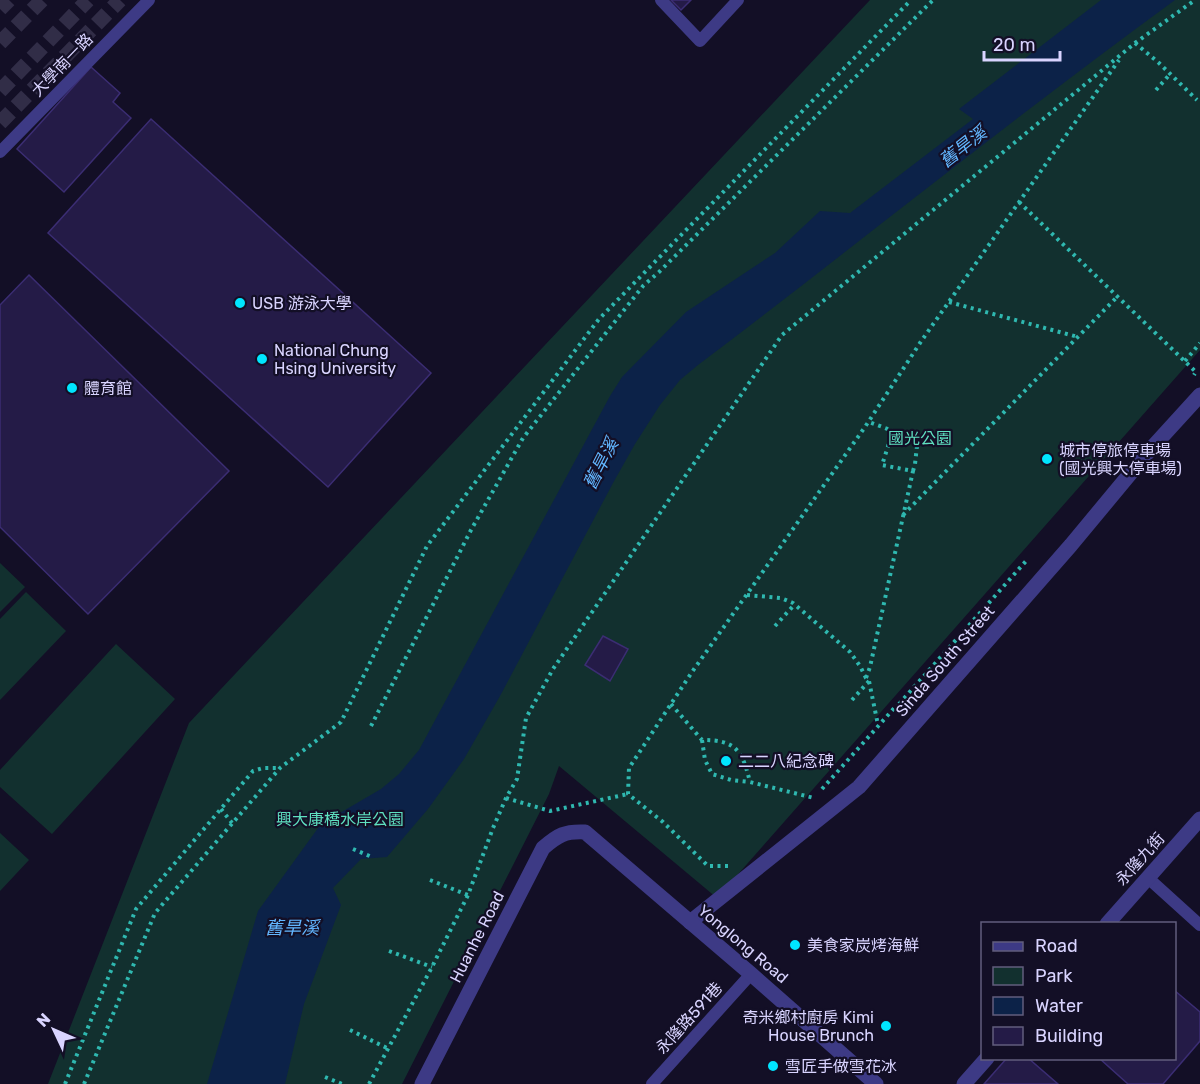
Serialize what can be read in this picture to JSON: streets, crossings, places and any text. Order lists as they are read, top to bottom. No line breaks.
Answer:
{"streets":{"street":["Sinda South Street","永隆九街","Huanhe Road","Yonglong Road"],"lane":["大學南一路","永隆路591巷"]},"crossings":[["Sinda South Street","Yonglong Road"],["Huanhe Road","Yonglong Road"],["Yonglong Road","永隆路591巷"]],"water":["舊旱溪"],"parks":["國光公園","興大康橋水岸公園"],"places":["USB 游泳大學","National Chung Hsing University","體育館","城市停旅停車場 (國光興大停車場)","二二八紀念碑","美食家炭烤海鮮","奇米鄉村廚房 Kimi House Brunch","雪匠手做雪花冰"],"legend":["Road","Park","Water","Building"],"scale_bar":"20 m","north":"top left"}
